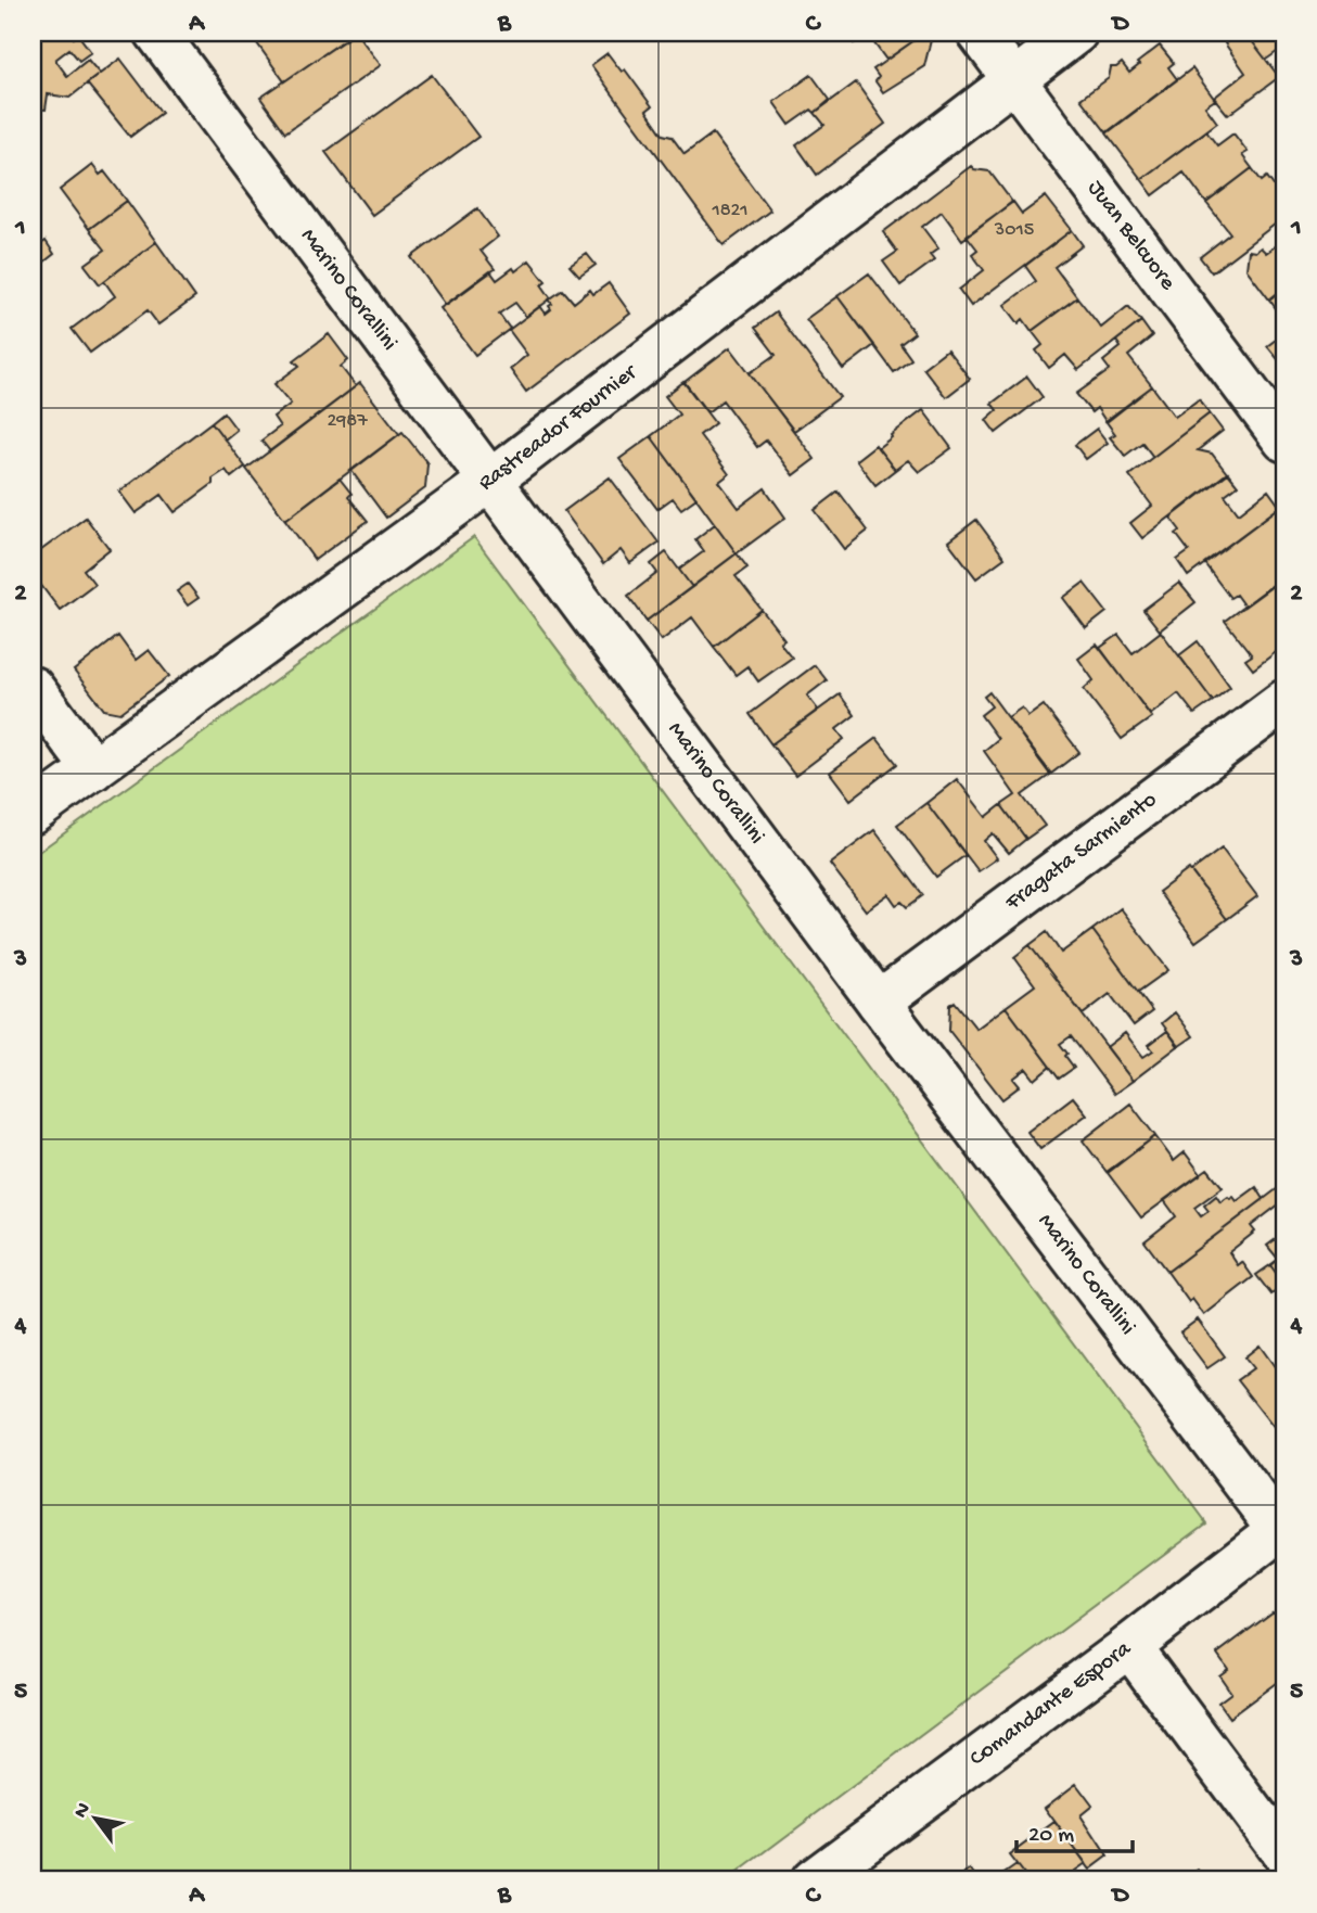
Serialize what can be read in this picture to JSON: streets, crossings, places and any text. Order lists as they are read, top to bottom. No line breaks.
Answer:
{"streets":{"street":["Juan Belcuore","Marino Corallini","Rastreador Fournier","Fragata Sarmiento","Comandante Espora"]},"crossings":[["Juan Belcuore","Rastreador Fournier"],["Marino Corallini","Rastreador Fournier"],["Marino Corallini","Fragata Sarmiento"],["Marino Corallini","Comandante Espora"]],"house_numbers":["1821","3015","2987"],"scale_bar":"20 m","north":"top left","grid":{"columns":["A","B","C","D"],"rows":["1","2","3","4","5"]}}
